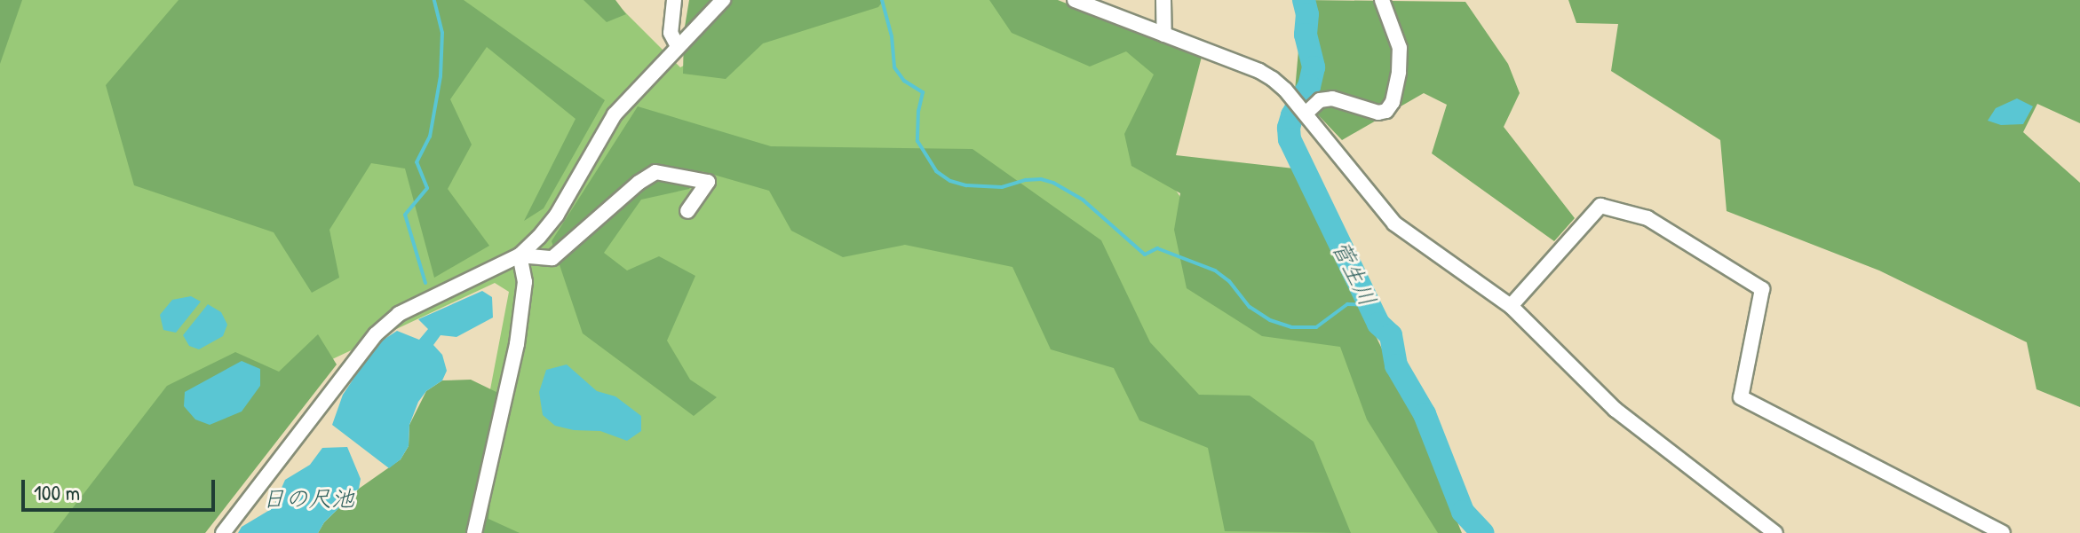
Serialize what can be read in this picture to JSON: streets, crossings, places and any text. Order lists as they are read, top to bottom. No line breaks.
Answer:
{"water":["菅生川","日の尺池"],"scale_bar":"100 m"}
